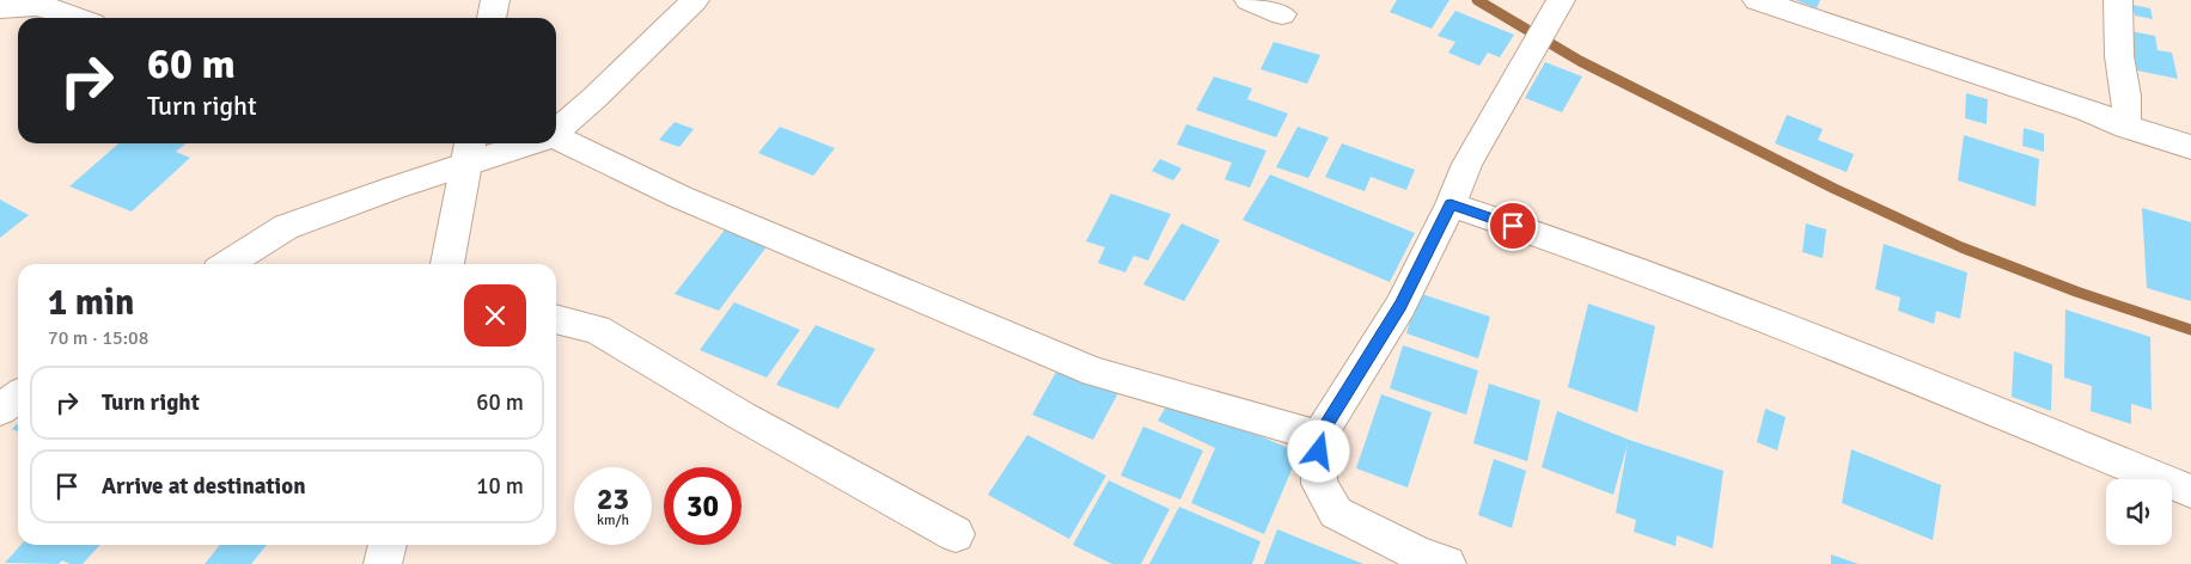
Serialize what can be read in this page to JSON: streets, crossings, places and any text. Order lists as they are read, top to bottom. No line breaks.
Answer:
{"page":{"turn":["60 m","Turn right"],"heading":["1 min","70 m · 15:08"],"list":[{"name":"Turn right","value":"60 m"},{"name":"Arrive at destination","value":"10 m"}],"speed":"23 km/h","limit":"30"}}
